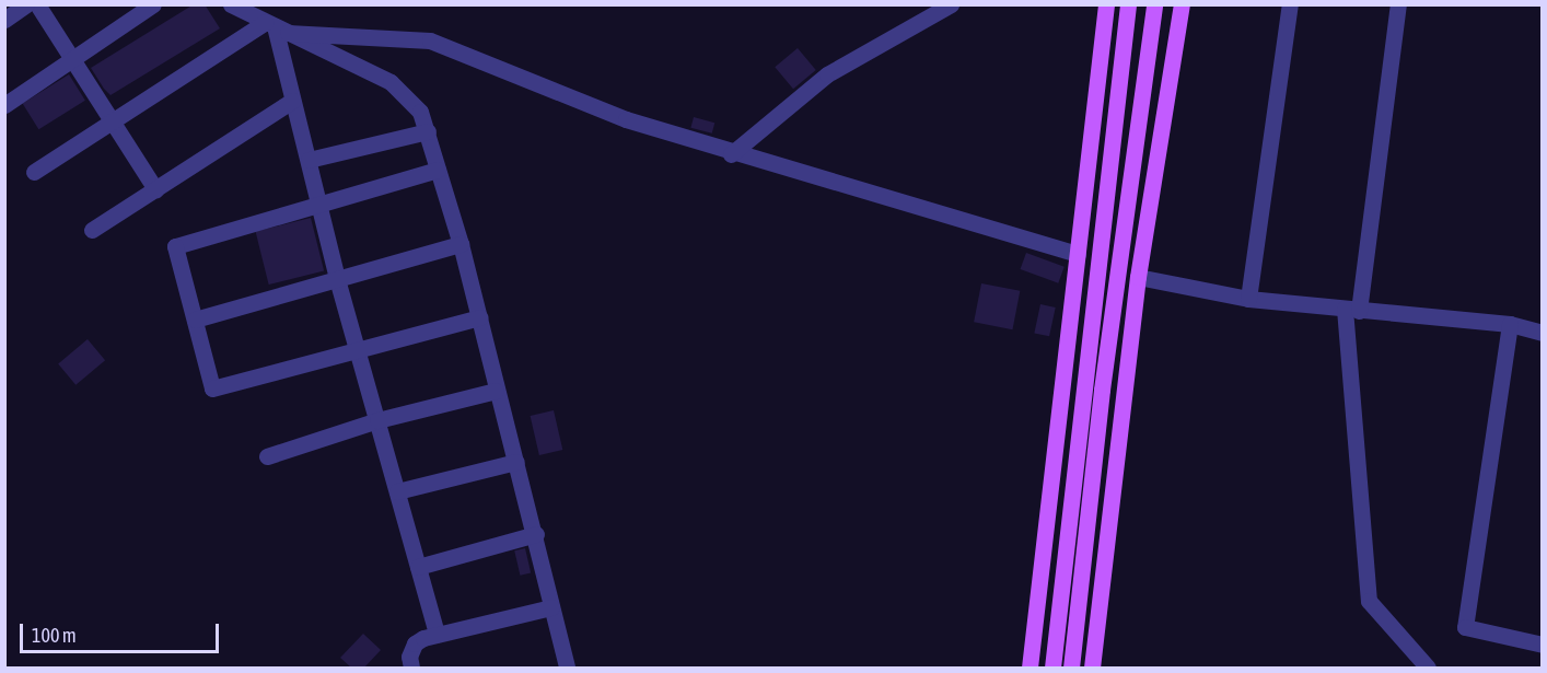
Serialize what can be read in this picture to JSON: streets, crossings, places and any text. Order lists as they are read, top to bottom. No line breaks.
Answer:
{"scale_bar":"100 m"}
